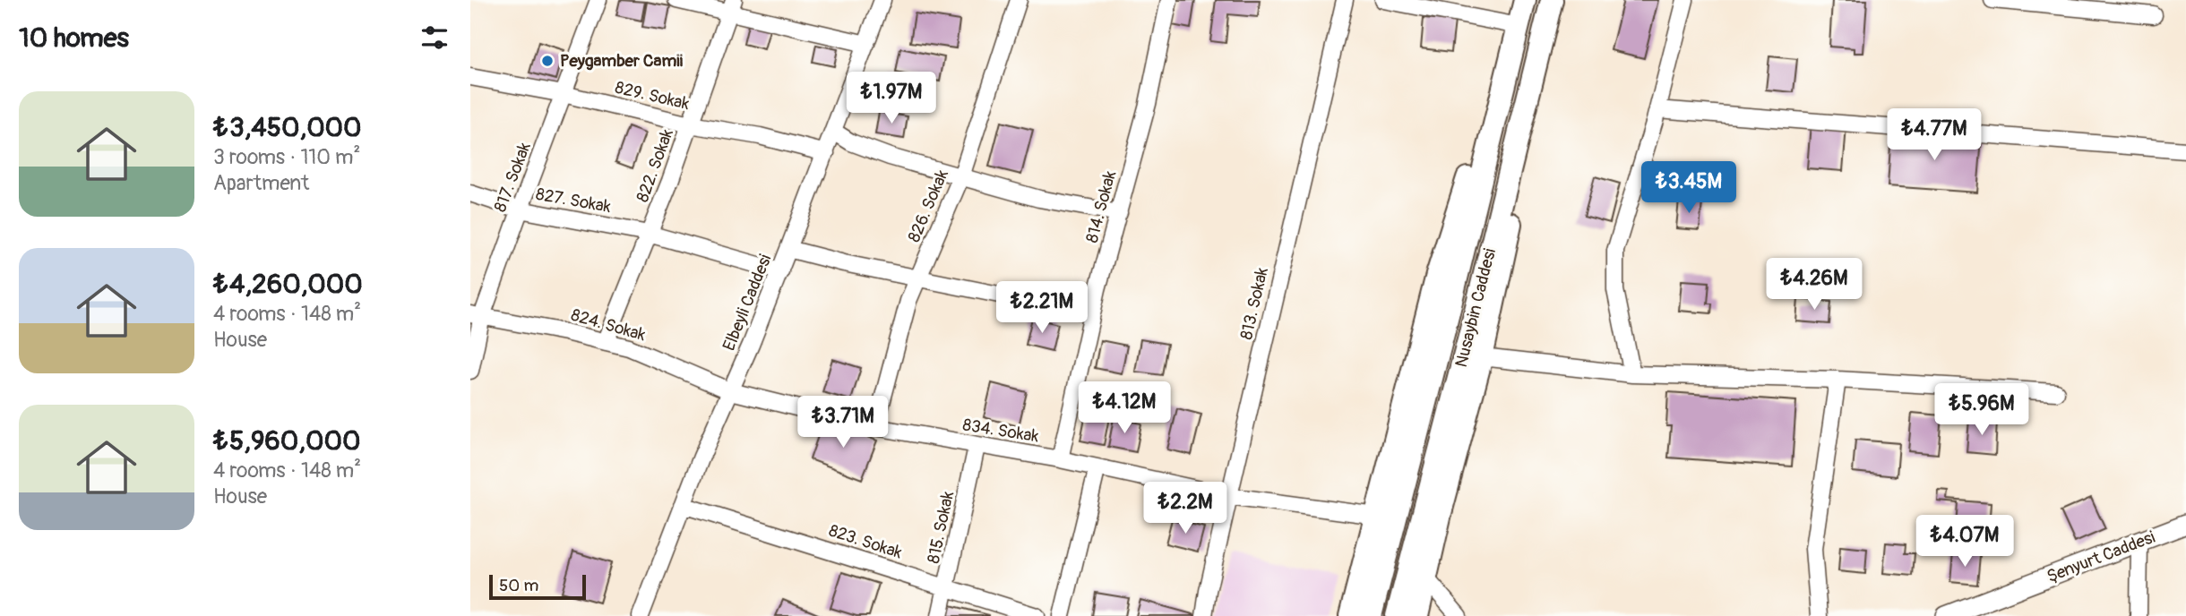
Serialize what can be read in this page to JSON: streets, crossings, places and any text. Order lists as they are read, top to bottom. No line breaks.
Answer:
{"streets":{"highway":["Nusaybin Caddesi"],"main road":["Şenyurt Caddesi"],"street":["829. Sokak","822. Sokak","817. Sokak","827. Sokak","826. Sokak","814. Sokak","Elbeyli Caddesi","813. Sokak","824. Sokak","834. Sokak","815. Sokak","823. Sokak"]},"crossings":[["829. Sokak","822. Sokak"],["829. Sokak","817. Sokak"],["829. Sokak","Elbeyli Caddesi"],["822. Sokak","827. Sokak"],["822. Sokak","824. Sokak"],["817. Sokak","827. Sokak"],["817. Sokak","824. Sokak"],["827. Sokak","Elbeyli Caddesi"],["826. Sokak","834. Sokak"],["814. Sokak","834. Sokak"],["Elbeyli Caddesi","824. Sokak"],["Elbeyli Caddesi","834. Sokak"],["Elbeyli Caddesi","823. Sokak"],["813. Sokak","834. Sokak"],["824. Sokak","834. Sokak"],["834. Sokak","815. Sokak"],["815. Sokak","823. Sokak"]],"places":["Peygamber Camii"],"scale_bar":"50 m","page":{"heading":"10 homes","price":["₺1.97M","₺4.77M","₺3.45M","₺4.26M","₺2.21M","₺4.12M","₺5.96M","₺3.71M","₺2.2M","₺4.07M"],"list":[{"name":"₺3,450,000","note":"3 rooms · 110 m² · Apartment"},{"name":"₺4,260,000","note":"4 rooms · 148 m² · House"},{"name":"₺5,960,000","note":"4 rooms · 148 m² · House"}],"scale":"50 m"}}
